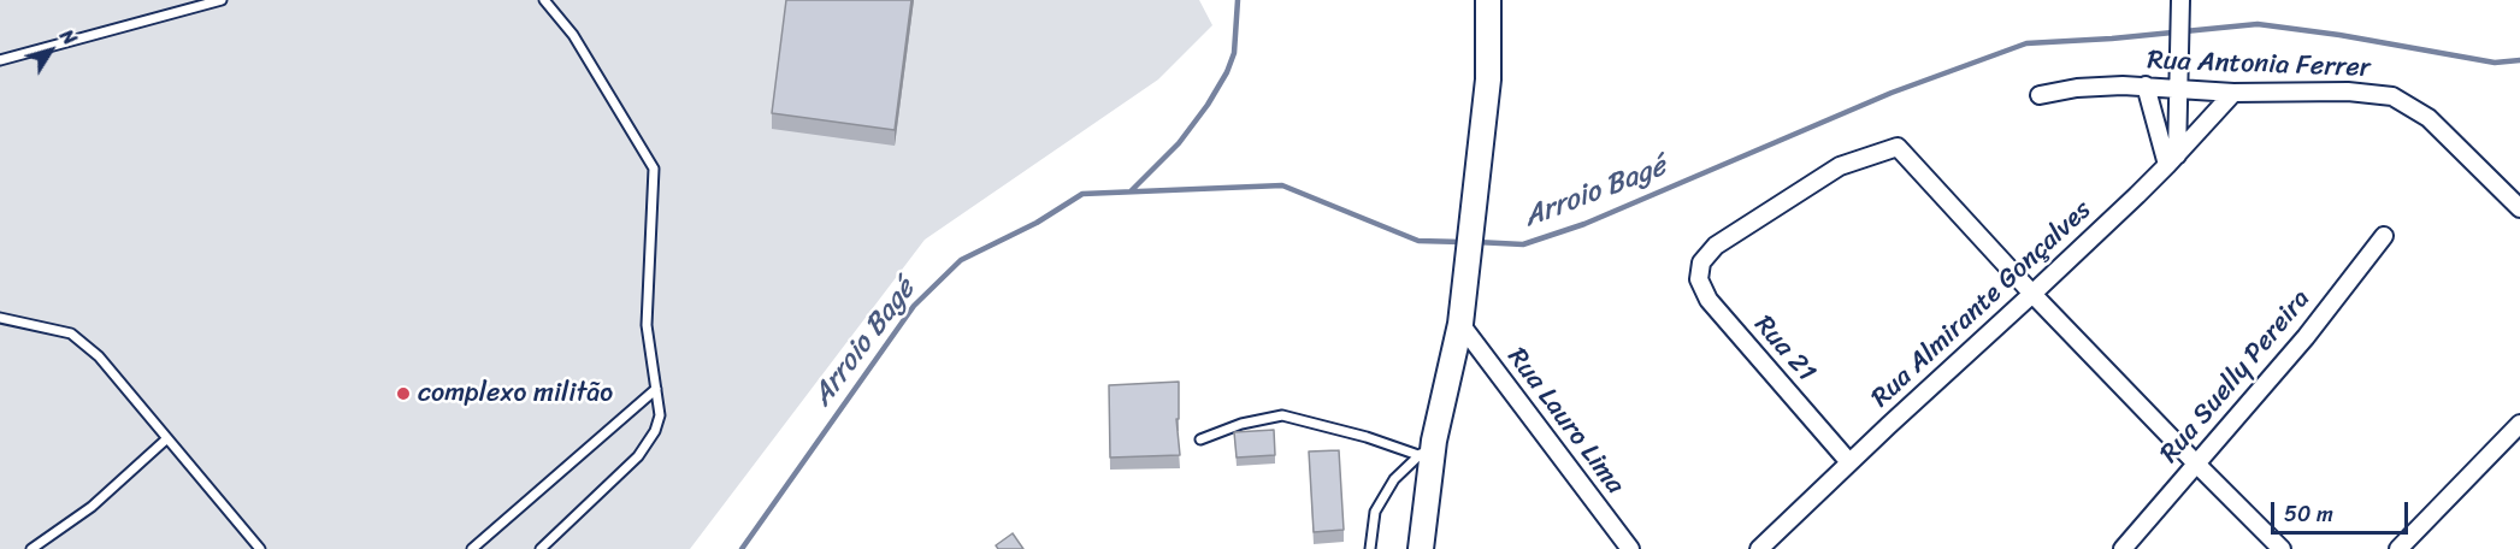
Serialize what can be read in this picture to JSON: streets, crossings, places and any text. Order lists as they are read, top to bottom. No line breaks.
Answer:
{"streets":{"street":["Rua Antonia Ferrer","Rua Almirante Gonçalves","Rua 21","Rua Suelly Pereira","Rua Lauro Lima"]},"crossings":[["Rua Antonia Ferrer","Rua Almirante Gonçalves"],["Rua Almirante Gonçalves","Rua 21"]],"water":["Arroio Bagé"],"places":["complexo militão"],"scale_bar":"50 m","north":"top right"}
